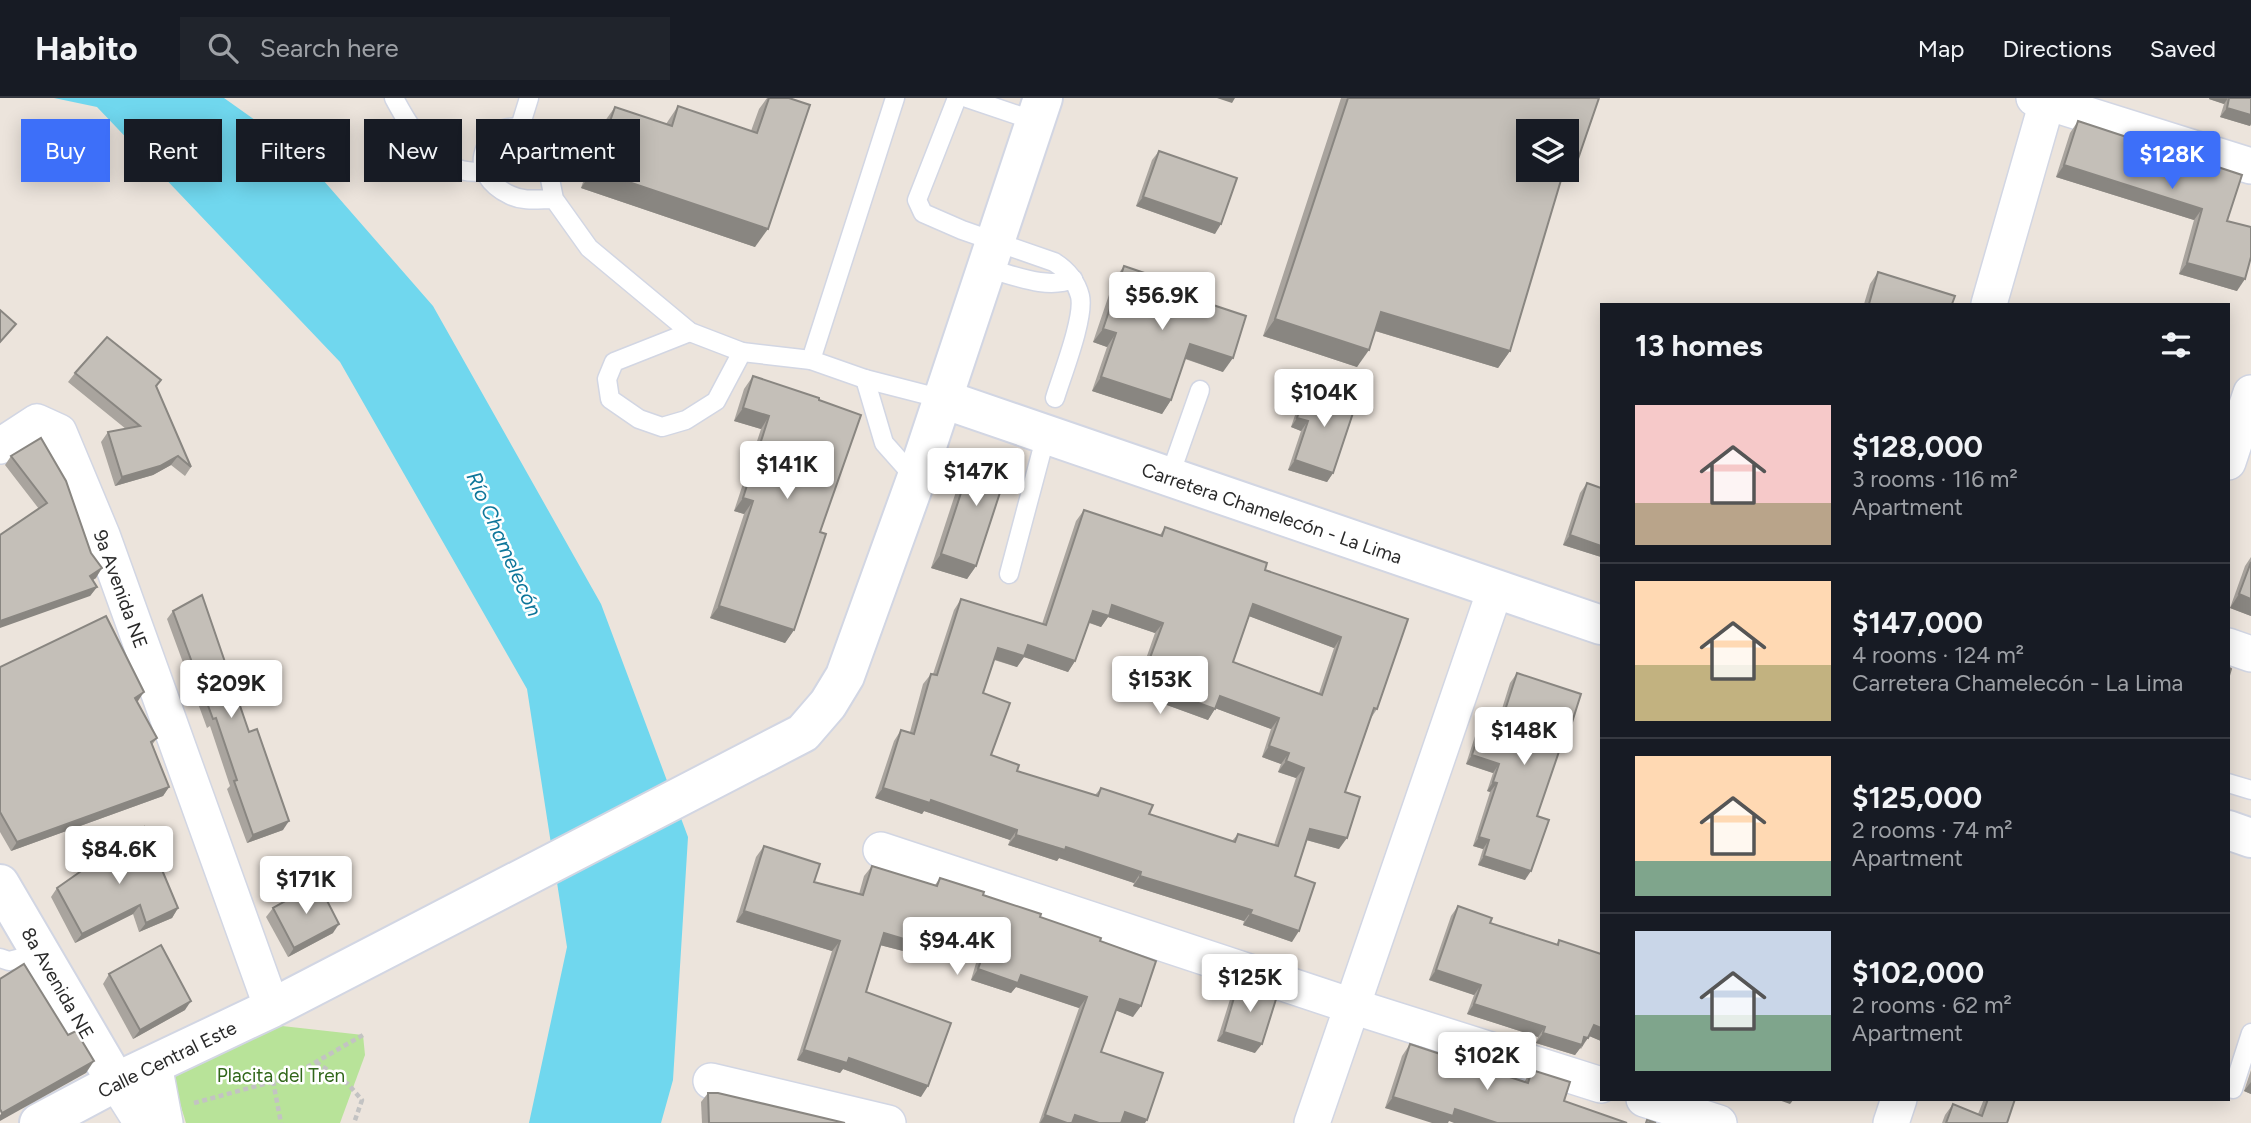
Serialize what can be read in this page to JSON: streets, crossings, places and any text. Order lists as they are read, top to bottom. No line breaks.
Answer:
{"streets":{"street":["Carretera Chamelecón - La Lima","9a Avenida NE","8a Avenida NE","Calle Central Este"]},"crossings":[["Carretera Chamelecón - La Lima","Calle Central Este"],["9a Avenida NE","Calle Central Este"],["8a Avenida NE","Calle Central Este"]],"water":["Río Chamelecón"],"parks":["Placita del Tren"],"page":{"header":"Habito","search":"Search here","nav":["Map","Directions","Saved"],"chip":["Buy","Rent","Filters","New","Apartment"],"price":["$128K","$56.9K","$104K","$141K","$147K","$153K","$209K","$148K","$84.6K","$171K","$94.4K","$125K","$102K"],"heading":"13 homes","list":[{"name":"$128,000","note":"3 rooms · 116 m² · Apartment"},{"name":"$147,000","note":"4 rooms · 124 m² · Carretera Chamelecón - La Lima"},{"name":"$125,000","note":"2 rooms · 74 m² · Apartment"},{"name":"$102,000","note":"2 rooms · 62 m² · Apartment"}]}}
